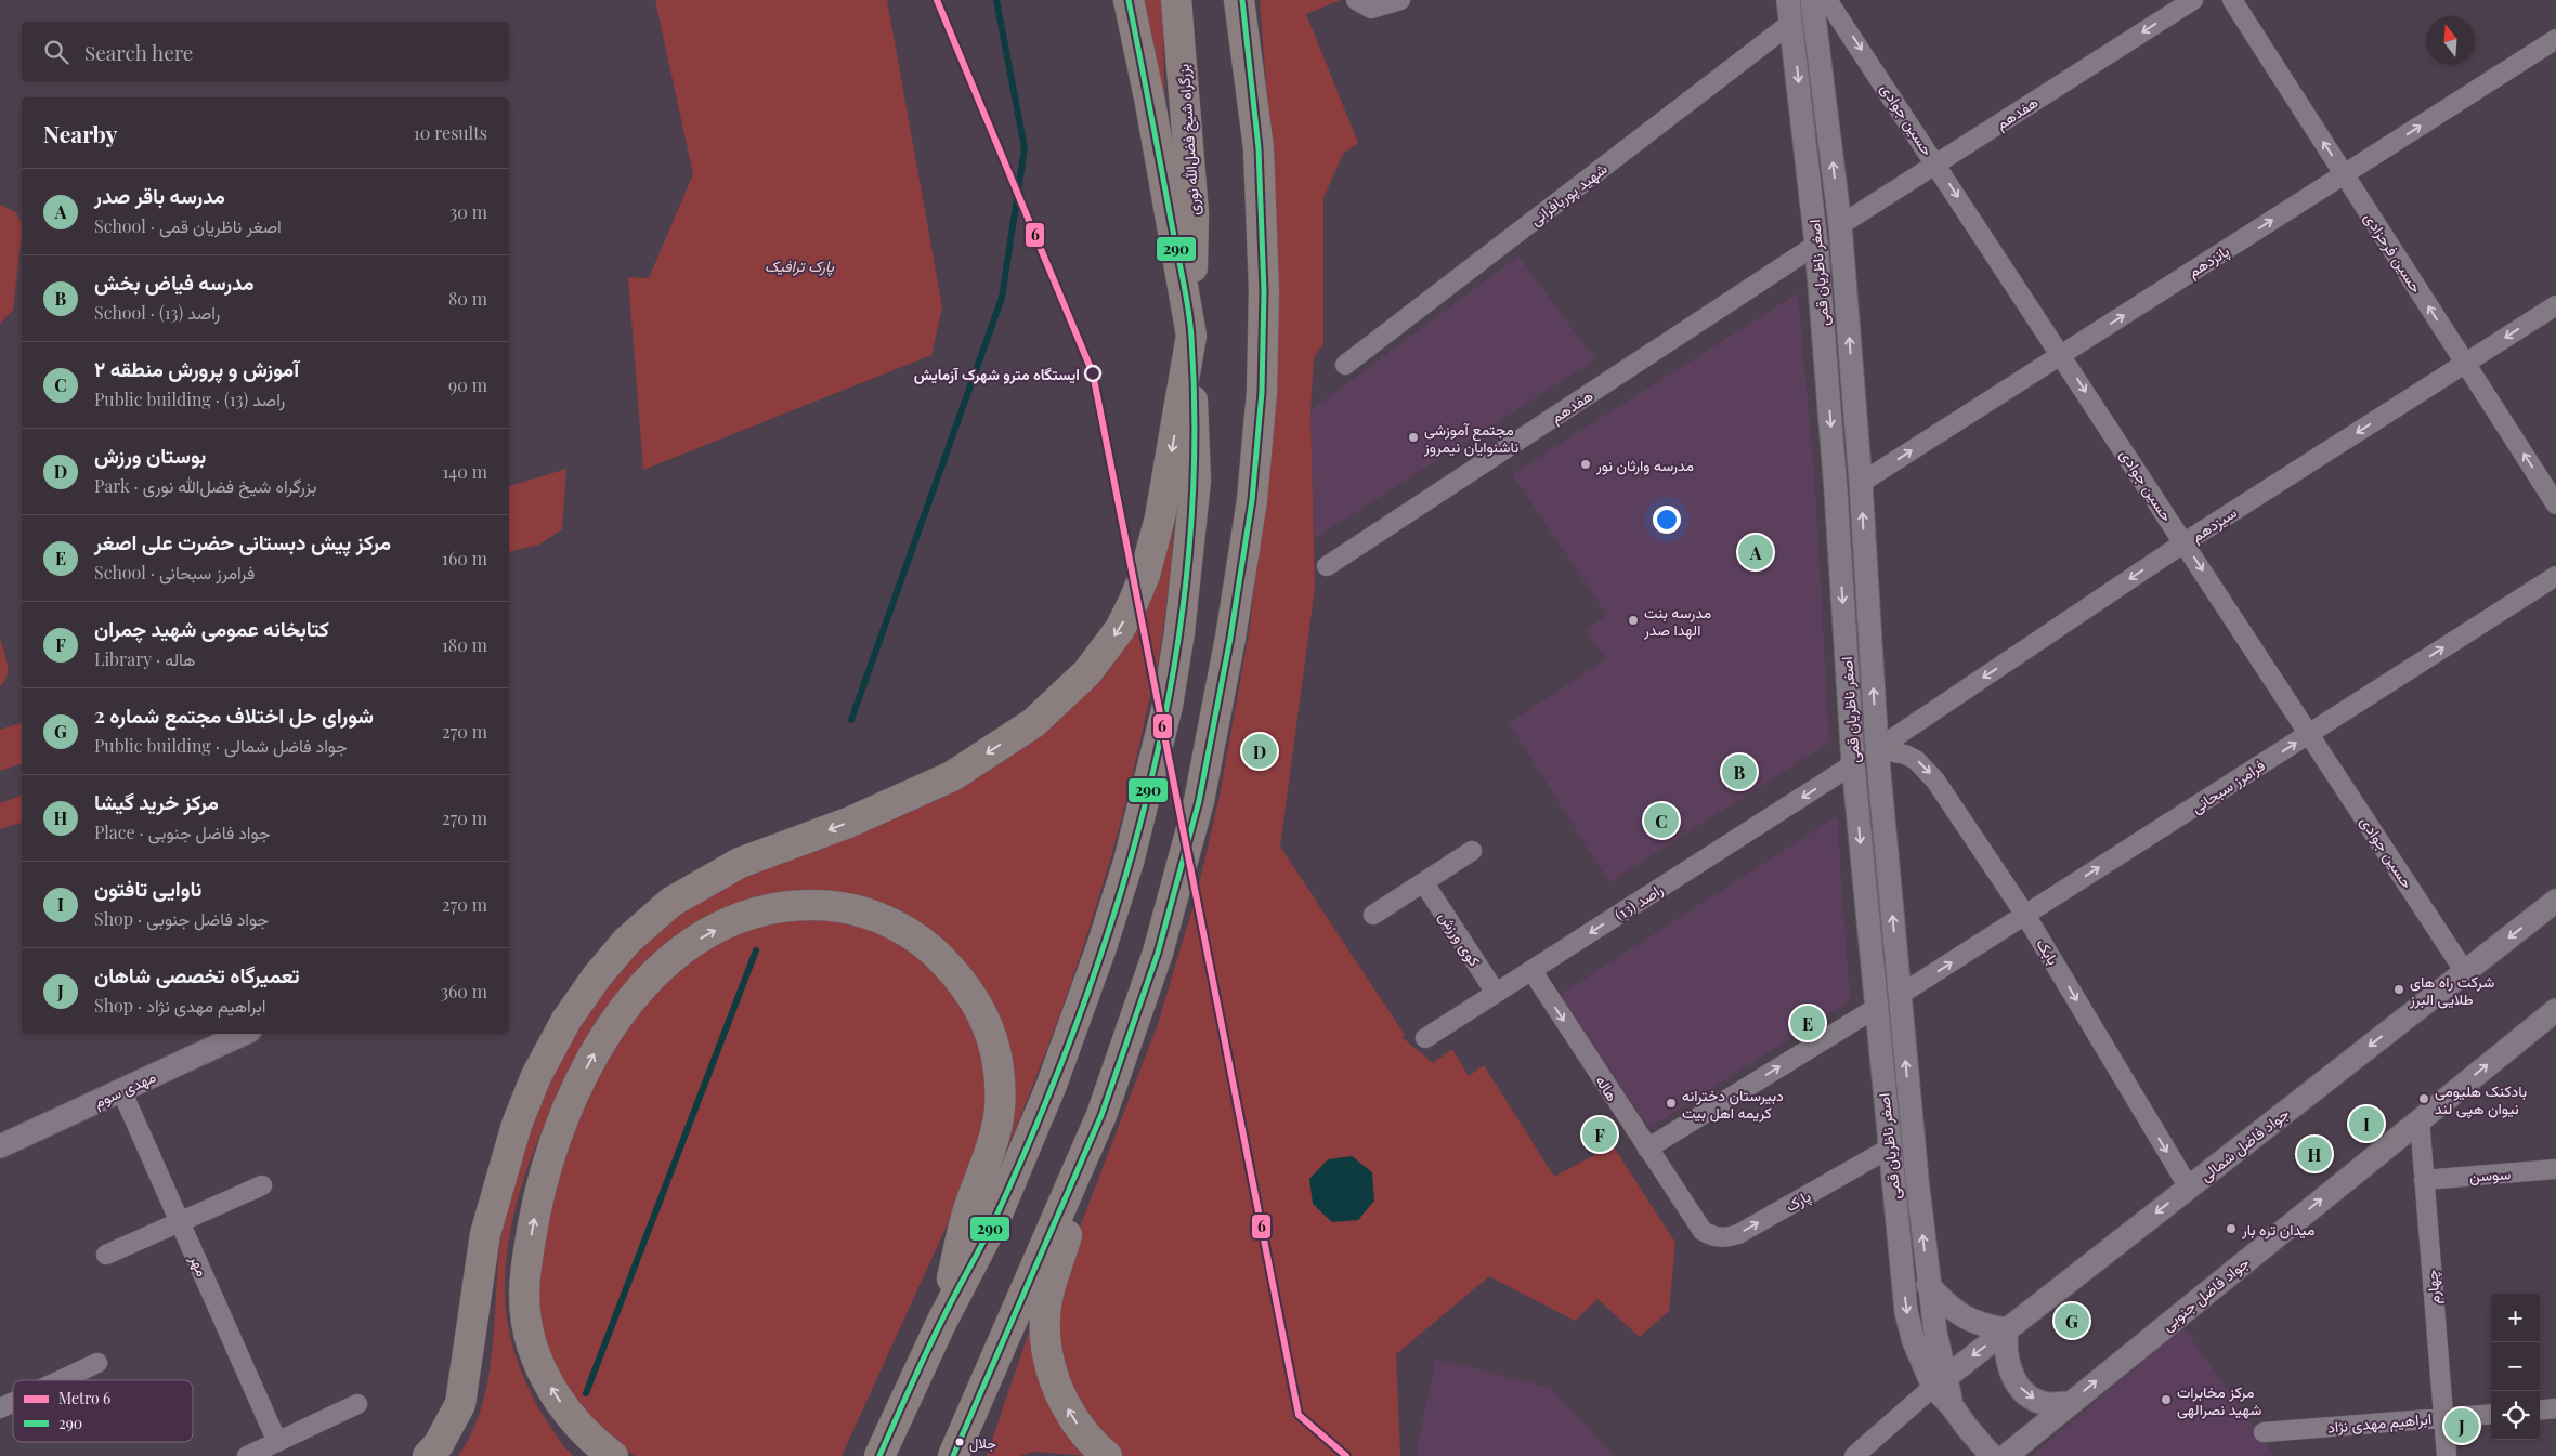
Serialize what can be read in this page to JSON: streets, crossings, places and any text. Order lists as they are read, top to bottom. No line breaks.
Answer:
{"streets":{"highway":["بزرگراه شیخ فضل‌الله نوری"],"street":["هفدهم","حسین جوادی","شهید پوربافرانی","حسین فرحزادی","پانزدهم","اصغر ناظریان قمی","سیزدهم","فرامرز سبحانی","راصد (13)","کوی ورزش","بابک","هاله","مهدی سوم","جواد فاضل شمالی","سوسن","پارک","مهر","چهارم","جواد فاضل جنوبی","ابراهیم مهدی نژاد"]},"crossings":[["هفدهم","حسین جوادی"],["هفدهم","اصغر ناظریان قمی"],["حسین جوادی","پانزدهم"],["حسین جوادی","سیزدهم"],["حسین جوادی","فرامرز سبحانی"],["حسین جوادی","جواد فاضل شمالی"],["شهید پوربافرانی","اصغر ناظریان قمی"],["حسین فرحزادی","پانزدهم"],["حسین فرحزادی","سیزدهم"],["پانزدهم","اصغر ناظریان قمی"],["اصغر ناظریان قمی","سیزدهم"],["اصغر ناظریان قمی","فرامرز سبحانی"],["اصغر ناظریان قمی","راصد (13)"],["اصغر ناظریان قمی","بابک"],["اصغر ناظریان قمی","جواد فاضل شمالی"],["اصغر ناظریان قمی","پارک"],["سیزدهم","بابک"],["فرامرز سبحانی","بابک"],["راصد (13)","کوی ورزش"],["راصد (13)","هاله"],["بابک","جواد فاضل شمالی"],["هاله","پارک"],["مهدی سوم","مهر"],["سوسن","چهارم"],["چهارم","جواد فاضل جنوبی"],["چهارم","ابراهیم مهدی نژاد"]],"one_way":["حسین جوادی","حسین فرحزادی","پانزدهم","سیزدهم","فرامرز سبحانی","راصد (13)","بابک","هاله","جواد فاضل شمالی","جواد فاضل جنوبی"],"parks":["پارک ترافیک"],"places":["ایستگاه مترو شهرک آزمایش","مجتمع آموزشی ناشنوایان نیمروز","مدرسه وارثان نور","مدرسه بنت الهدا صدر","شرکت راه های طلایی البرز","بادکنک هلیومی نیوان هپی لند","دبیرستان دخترانه کریمه اهل بیت","میدان تره بار","مرکز مخابرات شهید نصرالهی","جلال"],"lines":["metro line 6","transit line 290"],"legend":["Metro 6","290"],"north":"top","page":{"search":"Search here","heading":["Nearby","10 results"],"list":[{"mark":"A","name":"مدرسه باقر صدر","note":"School · اصغر ناظریان قمی","value":"30 m"},{"mark":"B","name":"مدرسه فیاض بخش","note":"School · راصد (13)","value":"80 m"},{"mark":"C","name":"آموزش و پرورش منطقه ۲","note":"Public building · راصد (13)","value":"90 m"},{"mark":"D","name":"بوستان ورزش","note":"Park · بزرگراه شیخ فضل‌الله نوری","value":"140 m"},{"mark":"E","name":"مرکز پیش دبستانی حضرت علی اصغر","note":"School · فرامرز سبحانی","value":"160 m"},{"mark":"F","name":"کتابخانه عمومی شهید چمران","note":"Library · هاله","value":"180 m"},{"mark":"G","name":"شورای حل اختلاف مجتمع شماره 2","note":"Public building · جواد فاضل شمالی","value":"270 m"},{"mark":"H","name":"مرکز خرید گیشا","note":"Place · جواد فاضل جنوبی","value":"270 m"},{"mark":"I","name":"ناوایی تافتون","note":"Shop · جواد فاضل جنوبی","value":"270 m"},{"mark":"J","name":"تعمیرگاه تخصصی شاهان","note":"Shop · ابراهیم مهدی نژاد","value":"360 m"}],"pins":["A","D","B","C","E","I","F","H","G","J"],"map_buttons":["+","−"]}}
